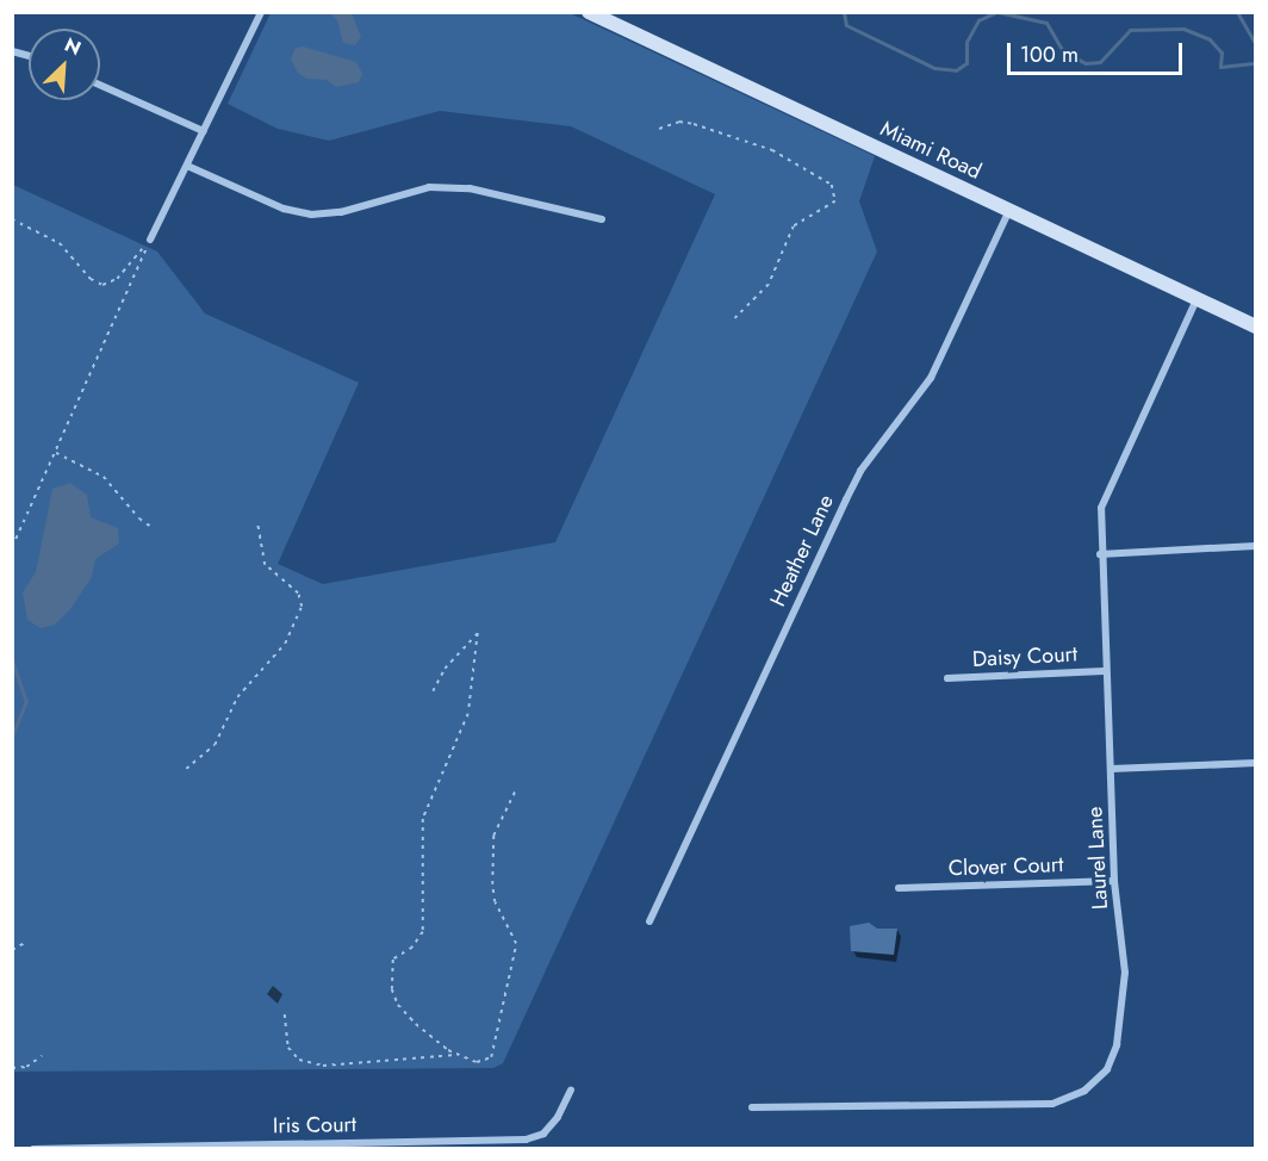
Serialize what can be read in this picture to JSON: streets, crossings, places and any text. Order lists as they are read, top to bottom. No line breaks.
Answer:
{"streets":{"street":["Miami Road","Heather Lane","Daisy Court","Laurel Lane","Clover Court","Iris Court"]},"crossings":[["Miami Road","Heather Lane"],["Miami Road","Laurel Lane"],["Daisy Court","Laurel Lane"],["Laurel Lane","Clover Court"]],"scale_bar":"100 m","north":"top right"}
